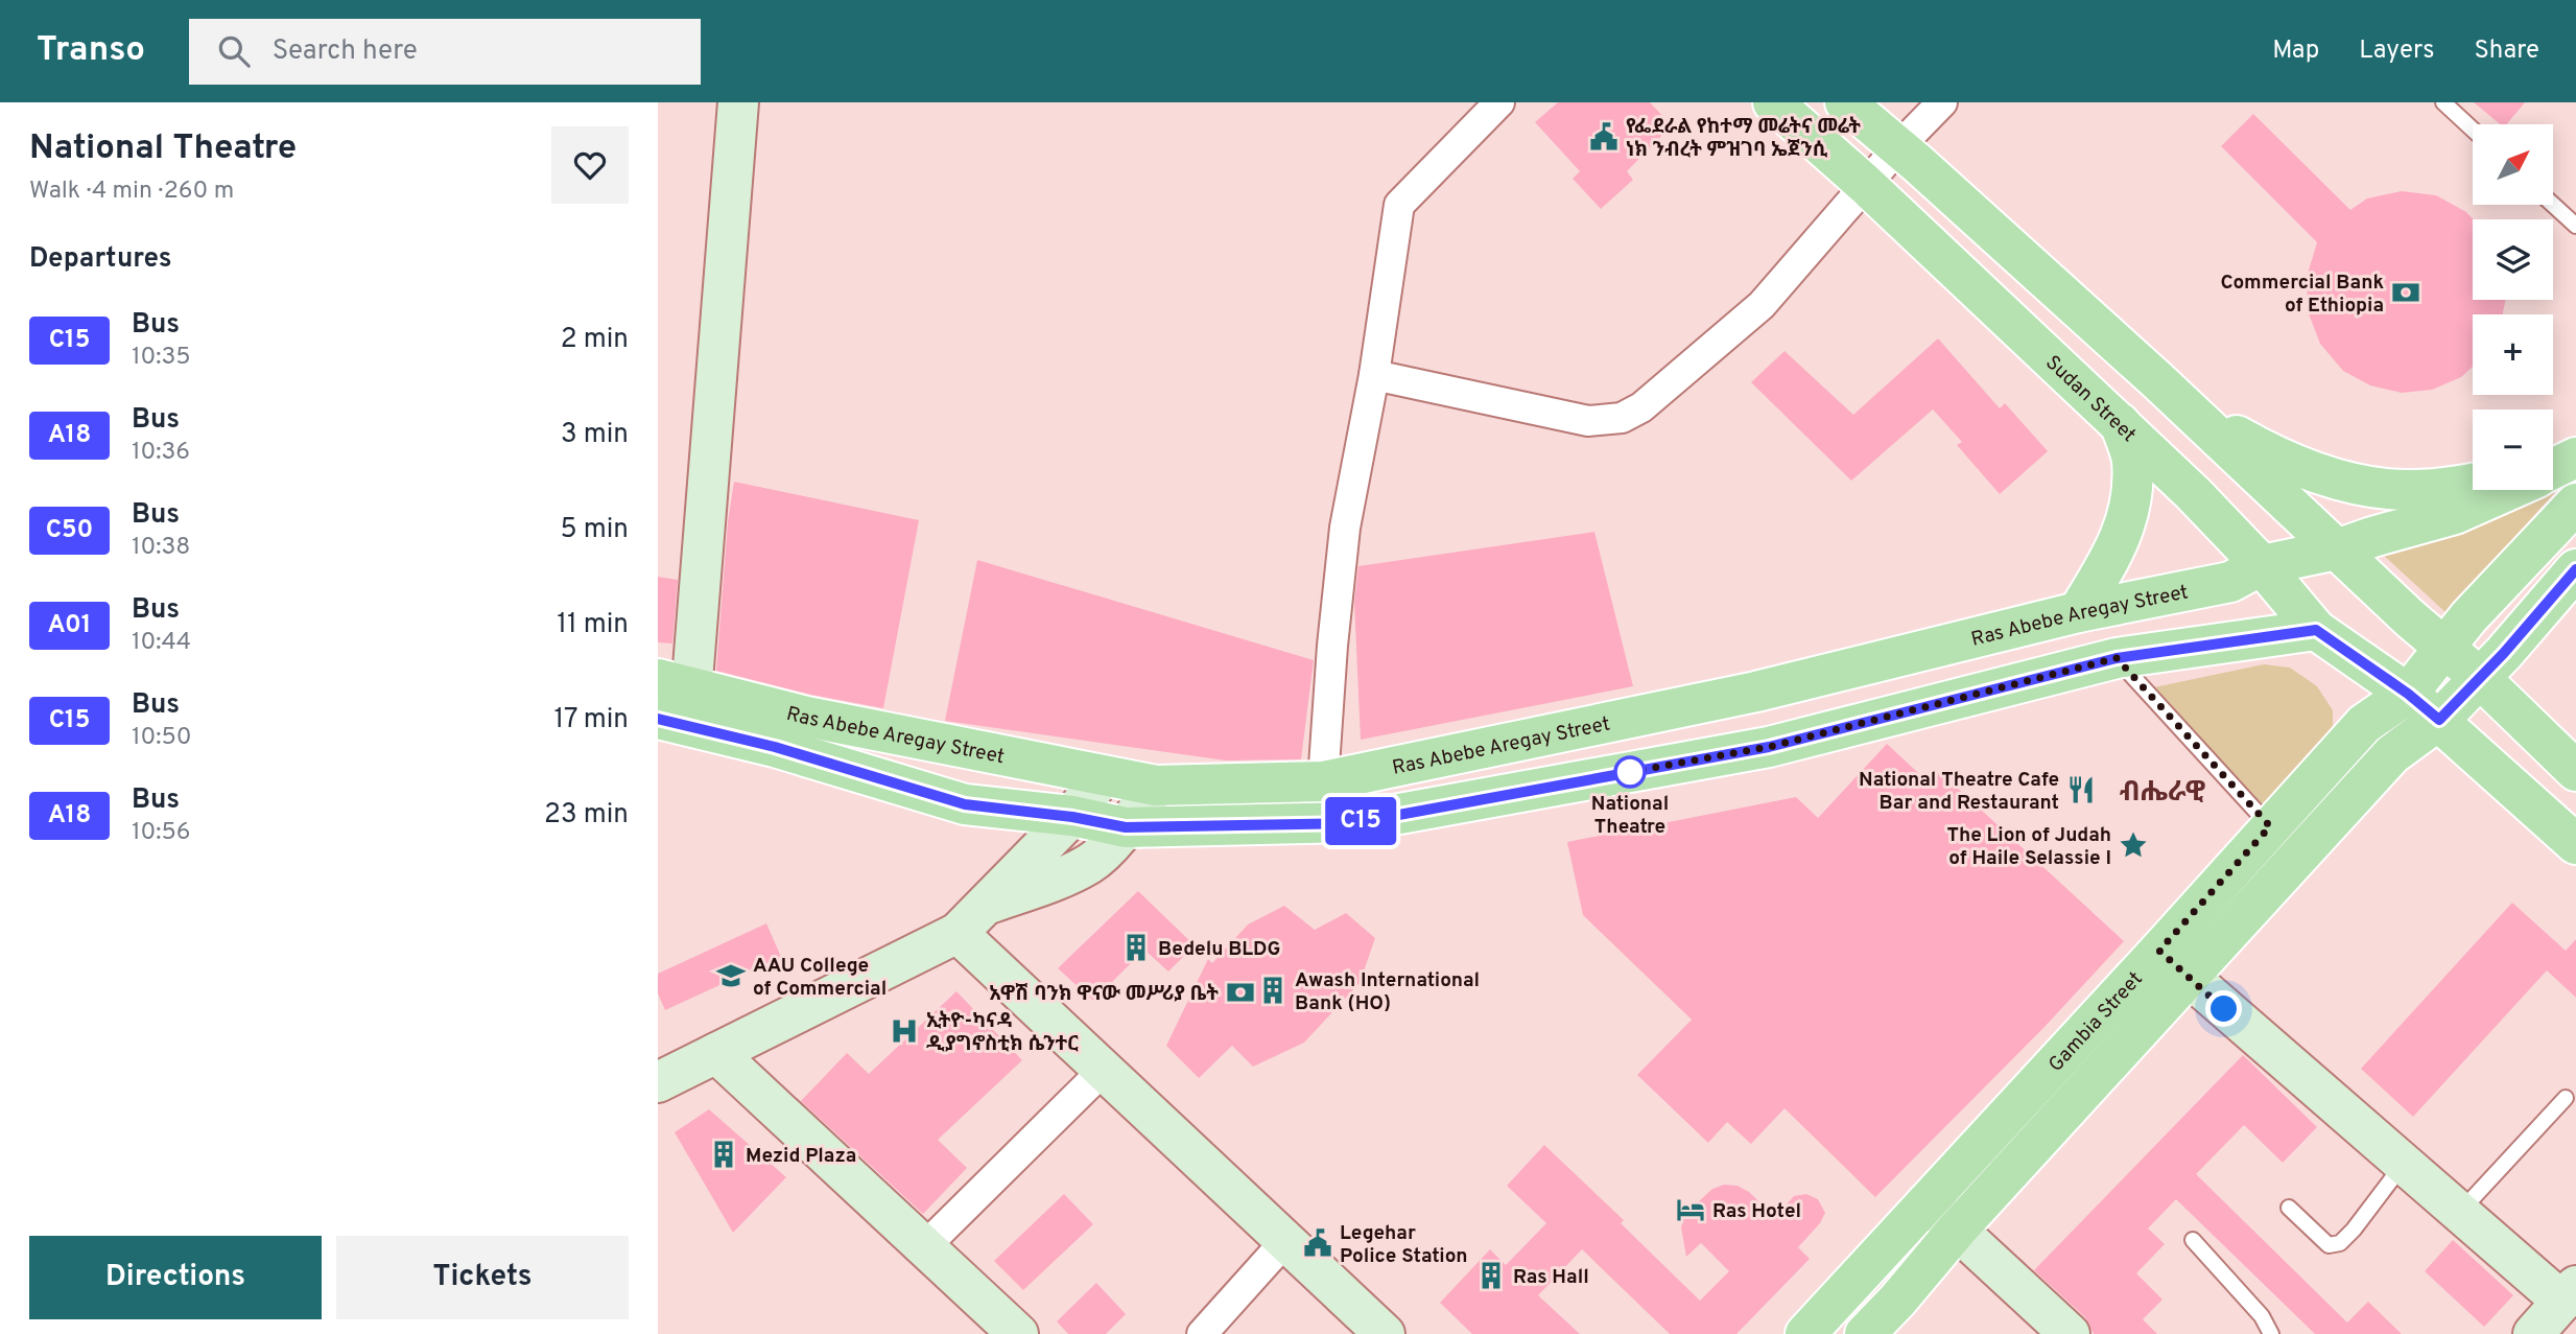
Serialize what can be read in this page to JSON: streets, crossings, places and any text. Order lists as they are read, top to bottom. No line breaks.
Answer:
{"streets":{"main road":["Sudan Street","Ras Abebe Aregay Street","Gambia Street"]},"crossings":[["Sudan Street","Ras Abebe Aregay Street"],["Sudan Street","Gambia Street"]],"districts":["ብሔራዊ"],"places":{"public building":["የፌደራል የከተማ መሬትና መሬት ነክ ንብረት ምዝገባ ኤጀንሲ","Legehar Police Station"],"bank":["Commercial Bank of Ethiopia","አዋሽ ባንክ ዋናው መሥሪያ ቤት"],"other":["National Theatre"],"restaurant":["National Theatre Cafe Bar and Restaurant"],"place":["The Lion of Judah of Haile Selassie I"],"building":["Bedelu BLDG","Awash International Bank (HO)","Mezid Plaza","Ras Hall"],"school or university":["AAU College of Commercial"],"hospital":["ኢትዮ-ካናዳ ዲያግኖስቲክ ሴንተር"],"hotel":["Ras Hotel"]},"lines":["bus line C15"],"north":"top right","page":{"header":"Transo","search":"Search here","nav":["Map","Layers","Share"],"heading":[["National Theatre","Walk · 4 min · 260 m"],"Departures"],"on_map":"C15","map_buttons":["+","−"],"list":[{"mark":"C15","name":"Bus","note":"10:35","value":"2 min"},{"mark":"A18","name":"Bus","note":"10:36","value":"3 min"},{"mark":"C50","name":"Bus","note":"10:38","value":"5 min"},{"mark":"A01","name":"Bus","note":"10:44","value":"11 min"},{"mark":"C15","name":"Bus","note":"10:50","value":"17 min"},{"mark":"A18","name":"Bus","note":"10:56","value":"23 min"}],"buttons":["Directions","Tickets"]}}
